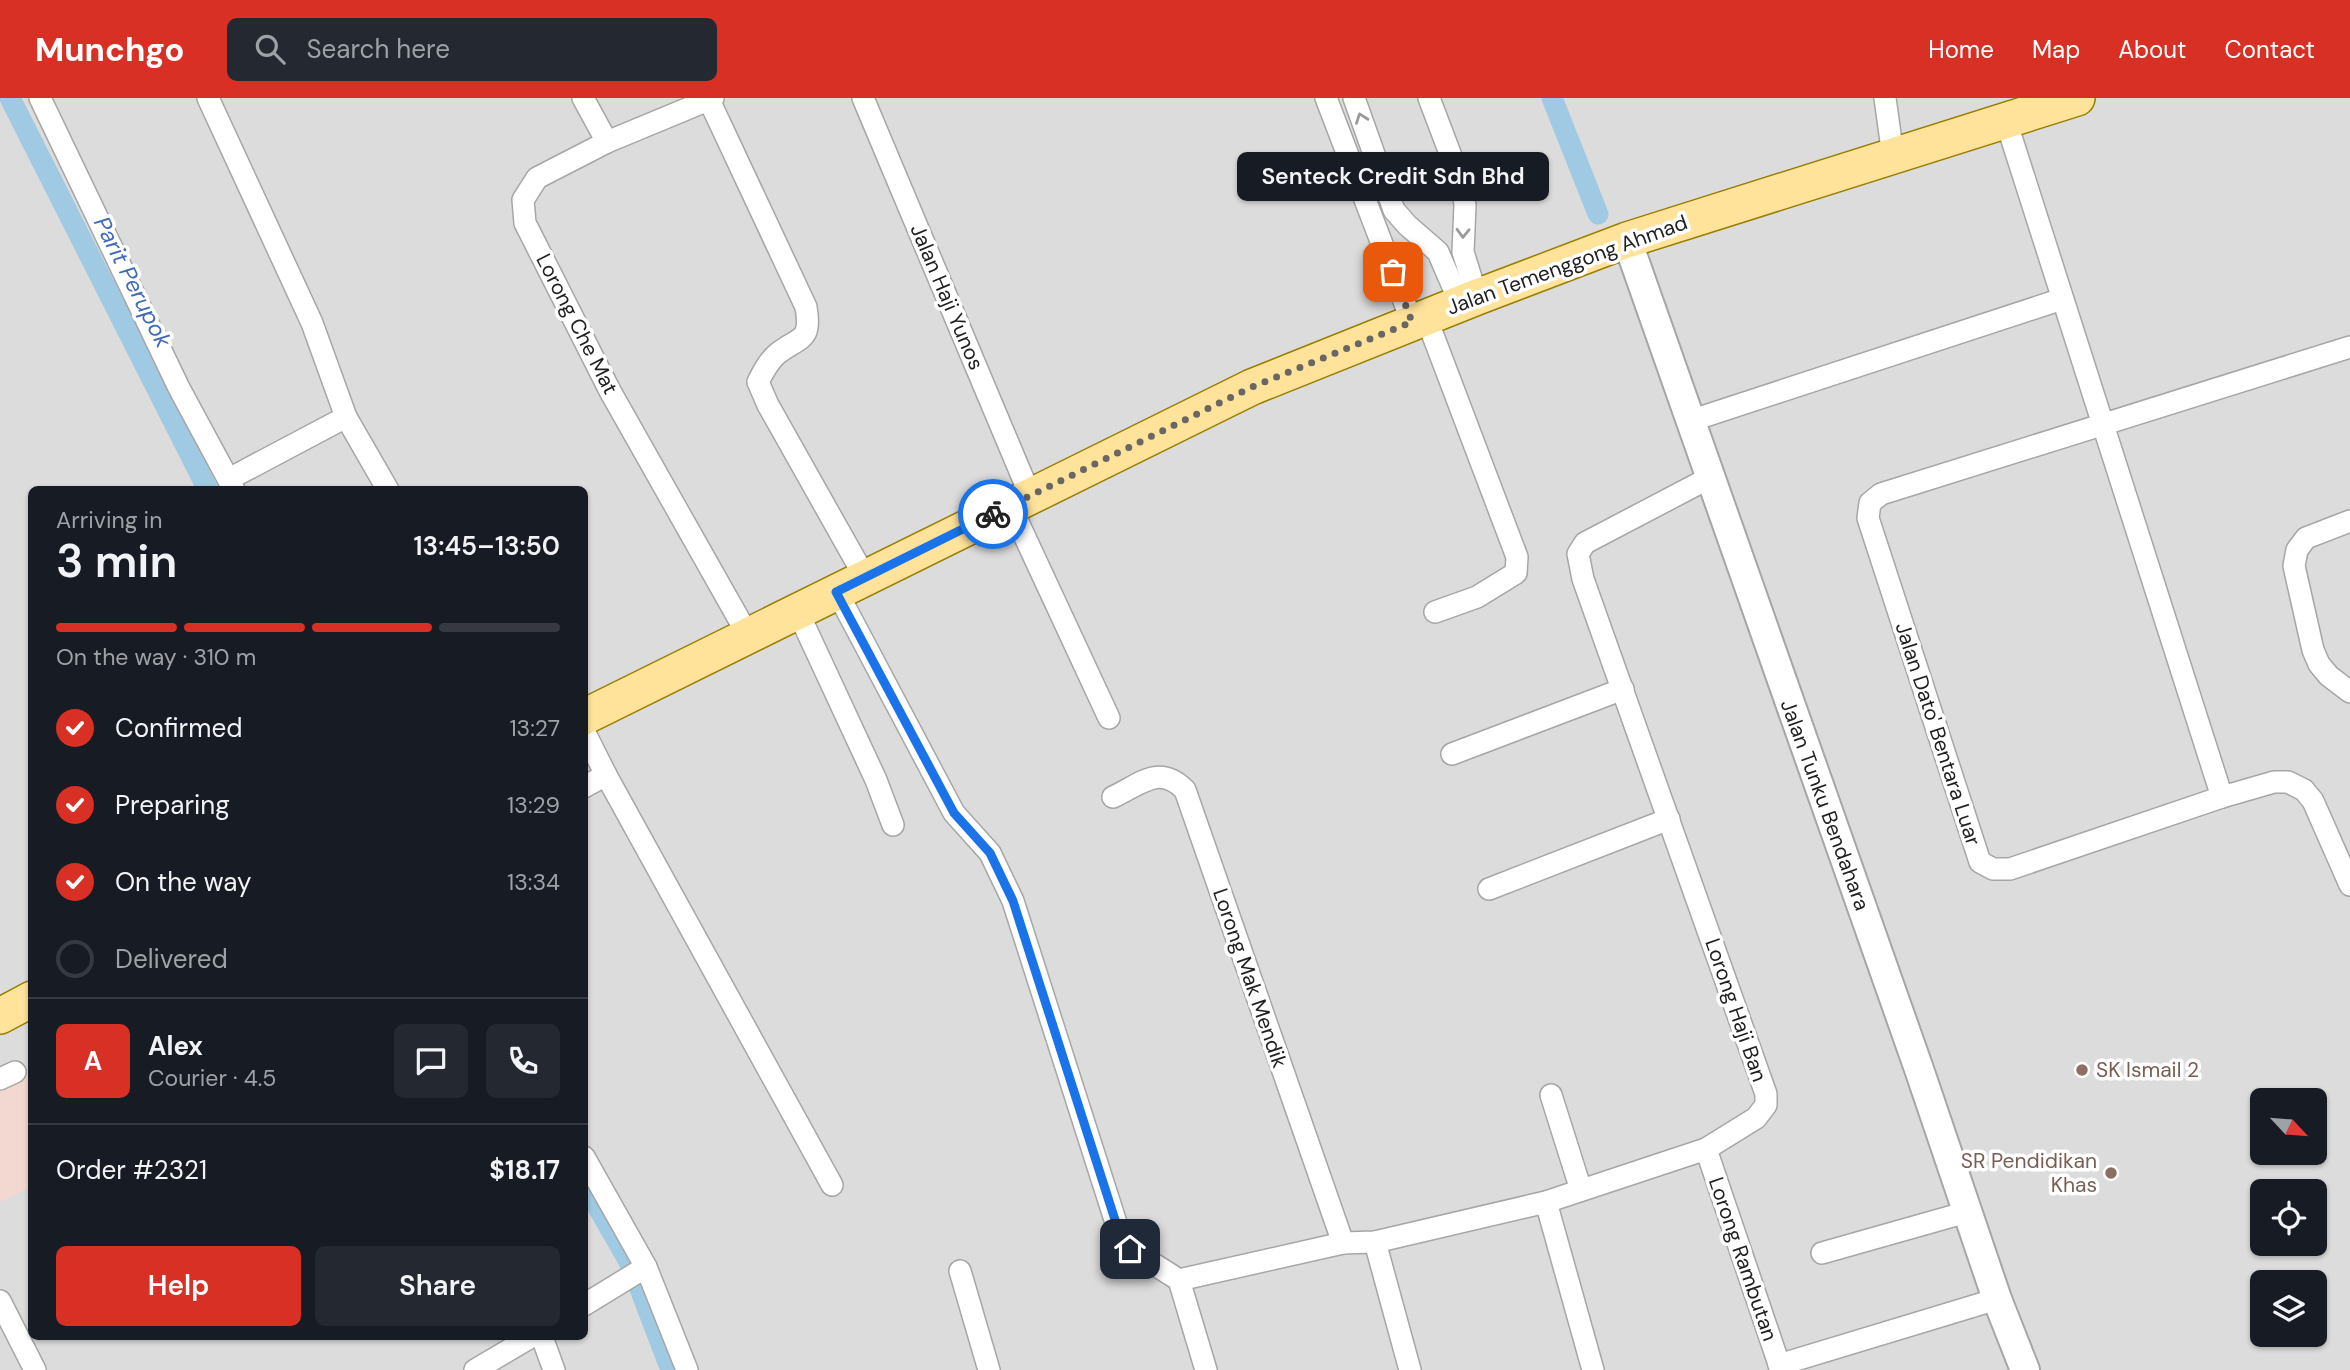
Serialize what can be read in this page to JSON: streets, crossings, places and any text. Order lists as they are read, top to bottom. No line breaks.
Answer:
{"streets":{"main road":["Jalan Temenggong Ahmad"],"street":["Jalan Haji Yunos","Lorong Che Mat","Jalan Dato' Bentara Luar","Jalan Tunku Bendahara","Lorong Mak Mendik","Lorong Haji Ban","Lorong Rambutan"]},"crossings":[["Jalan Temenggong Ahmad","Jalan Haji Yunos"],["Jalan Temenggong Ahmad","Lorong Che Mat"],["Jalan Temenggong Ahmad","Jalan Tunku Bendahara"],["Jalan Tunku Bendahara","Lorong Haji Ban"],["Lorong Mak Mendik","Lorong Haji Ban"],["Lorong Haji Ban","Lorong Rambutan"]],"water":["Parit Perupok"],"places":["Senteck Credit Sdn Bhd","SK Ismail 2","SR Pendidikan Khas"],"north":"bottom right","page":{"header":"Munchgo","search":"Search here","nav":["Home","Map","About","Contact"],"bubble":"Senteck Credit Sdn Bhd","heading":["3 min","Arriving in","13:45–13:50"],"panel":["Alex","Courier · 4.5","Order #2321","$18.17"],"bar":"On the way · 310 m","list":[["Confirmed","13:27"],["Preparing","13:29"],["On the way","13:34"],"Delivered"],"round":"A","buttons":["Help","Share"]}}
